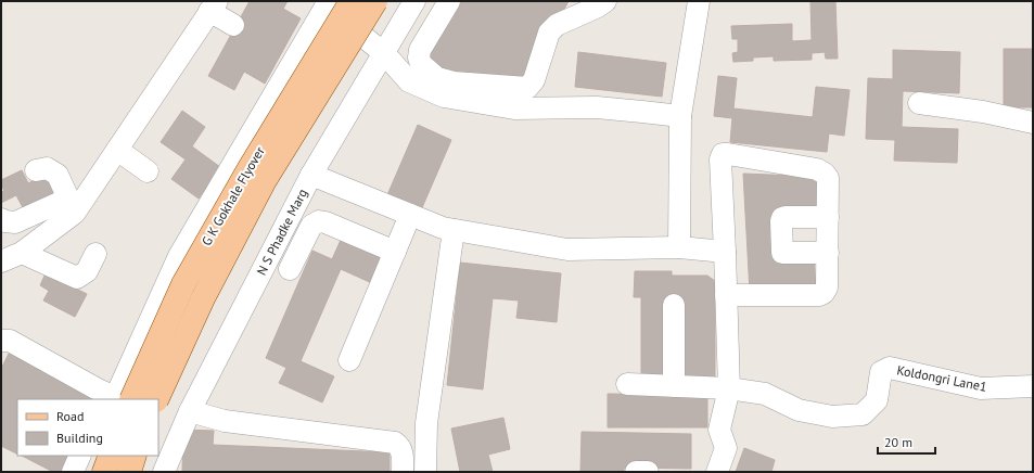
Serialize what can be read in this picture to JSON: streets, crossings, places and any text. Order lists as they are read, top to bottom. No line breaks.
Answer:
{"streets":{"main road":["G K Gokhale Flyover"],"street":["N S Phadke Marg","Koldongri Lane1"]},"legend":["Road","Building"],"scale_bar":"20 m"}
